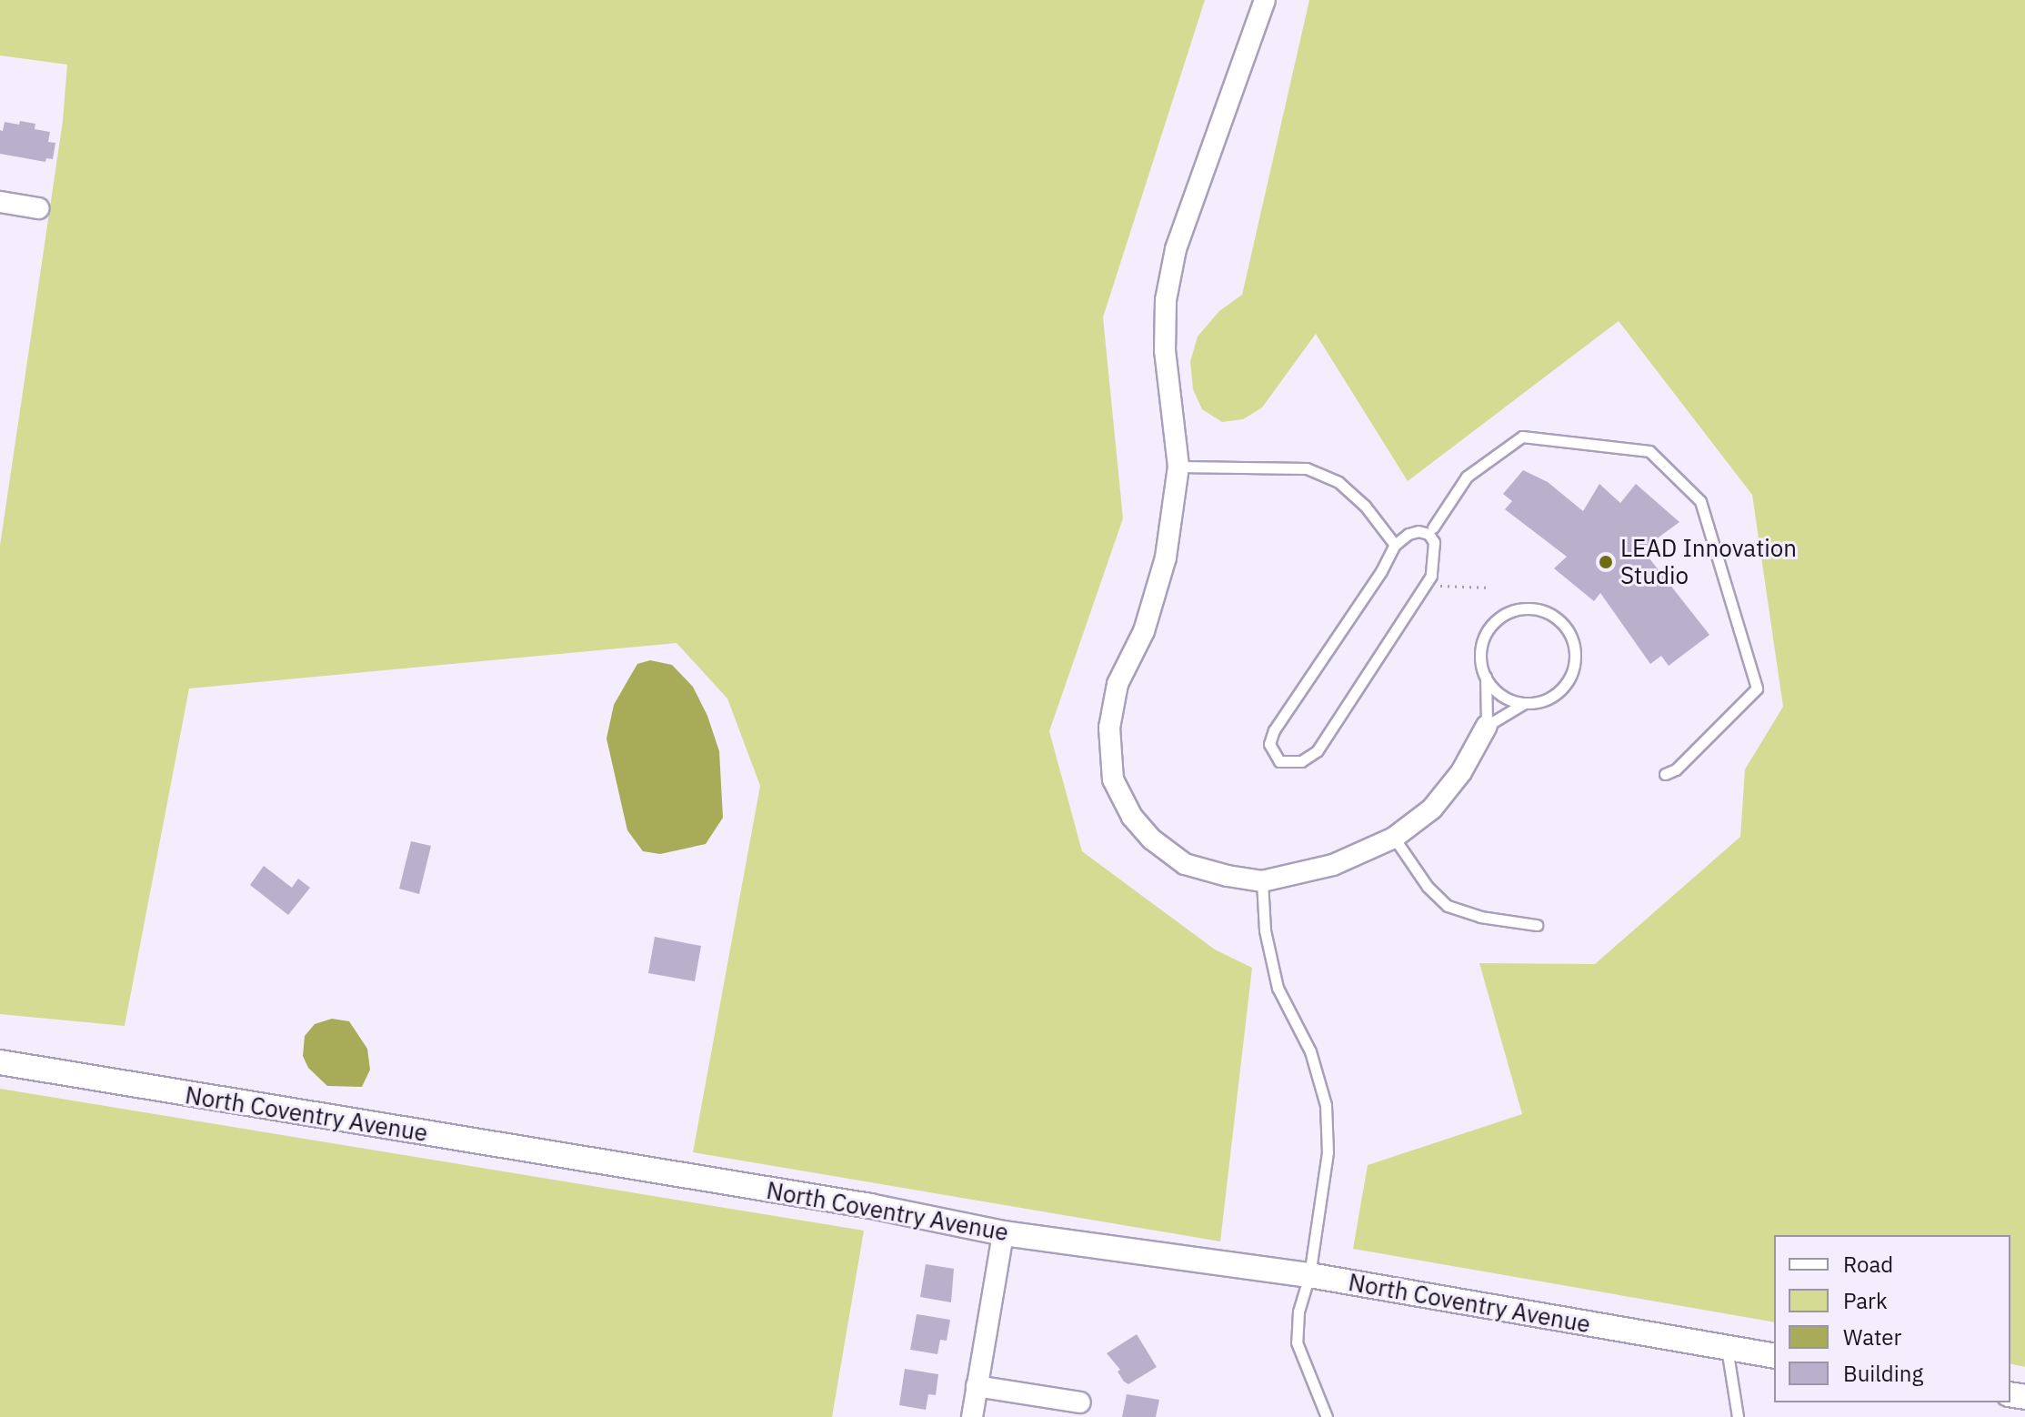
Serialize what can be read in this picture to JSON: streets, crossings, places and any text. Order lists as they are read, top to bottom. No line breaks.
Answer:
{"streets":{"street":["North Coventry Avenue"]},"places":["LEAD Innovation Studio"],"legend":["Road","Park","Water","Building"]}
